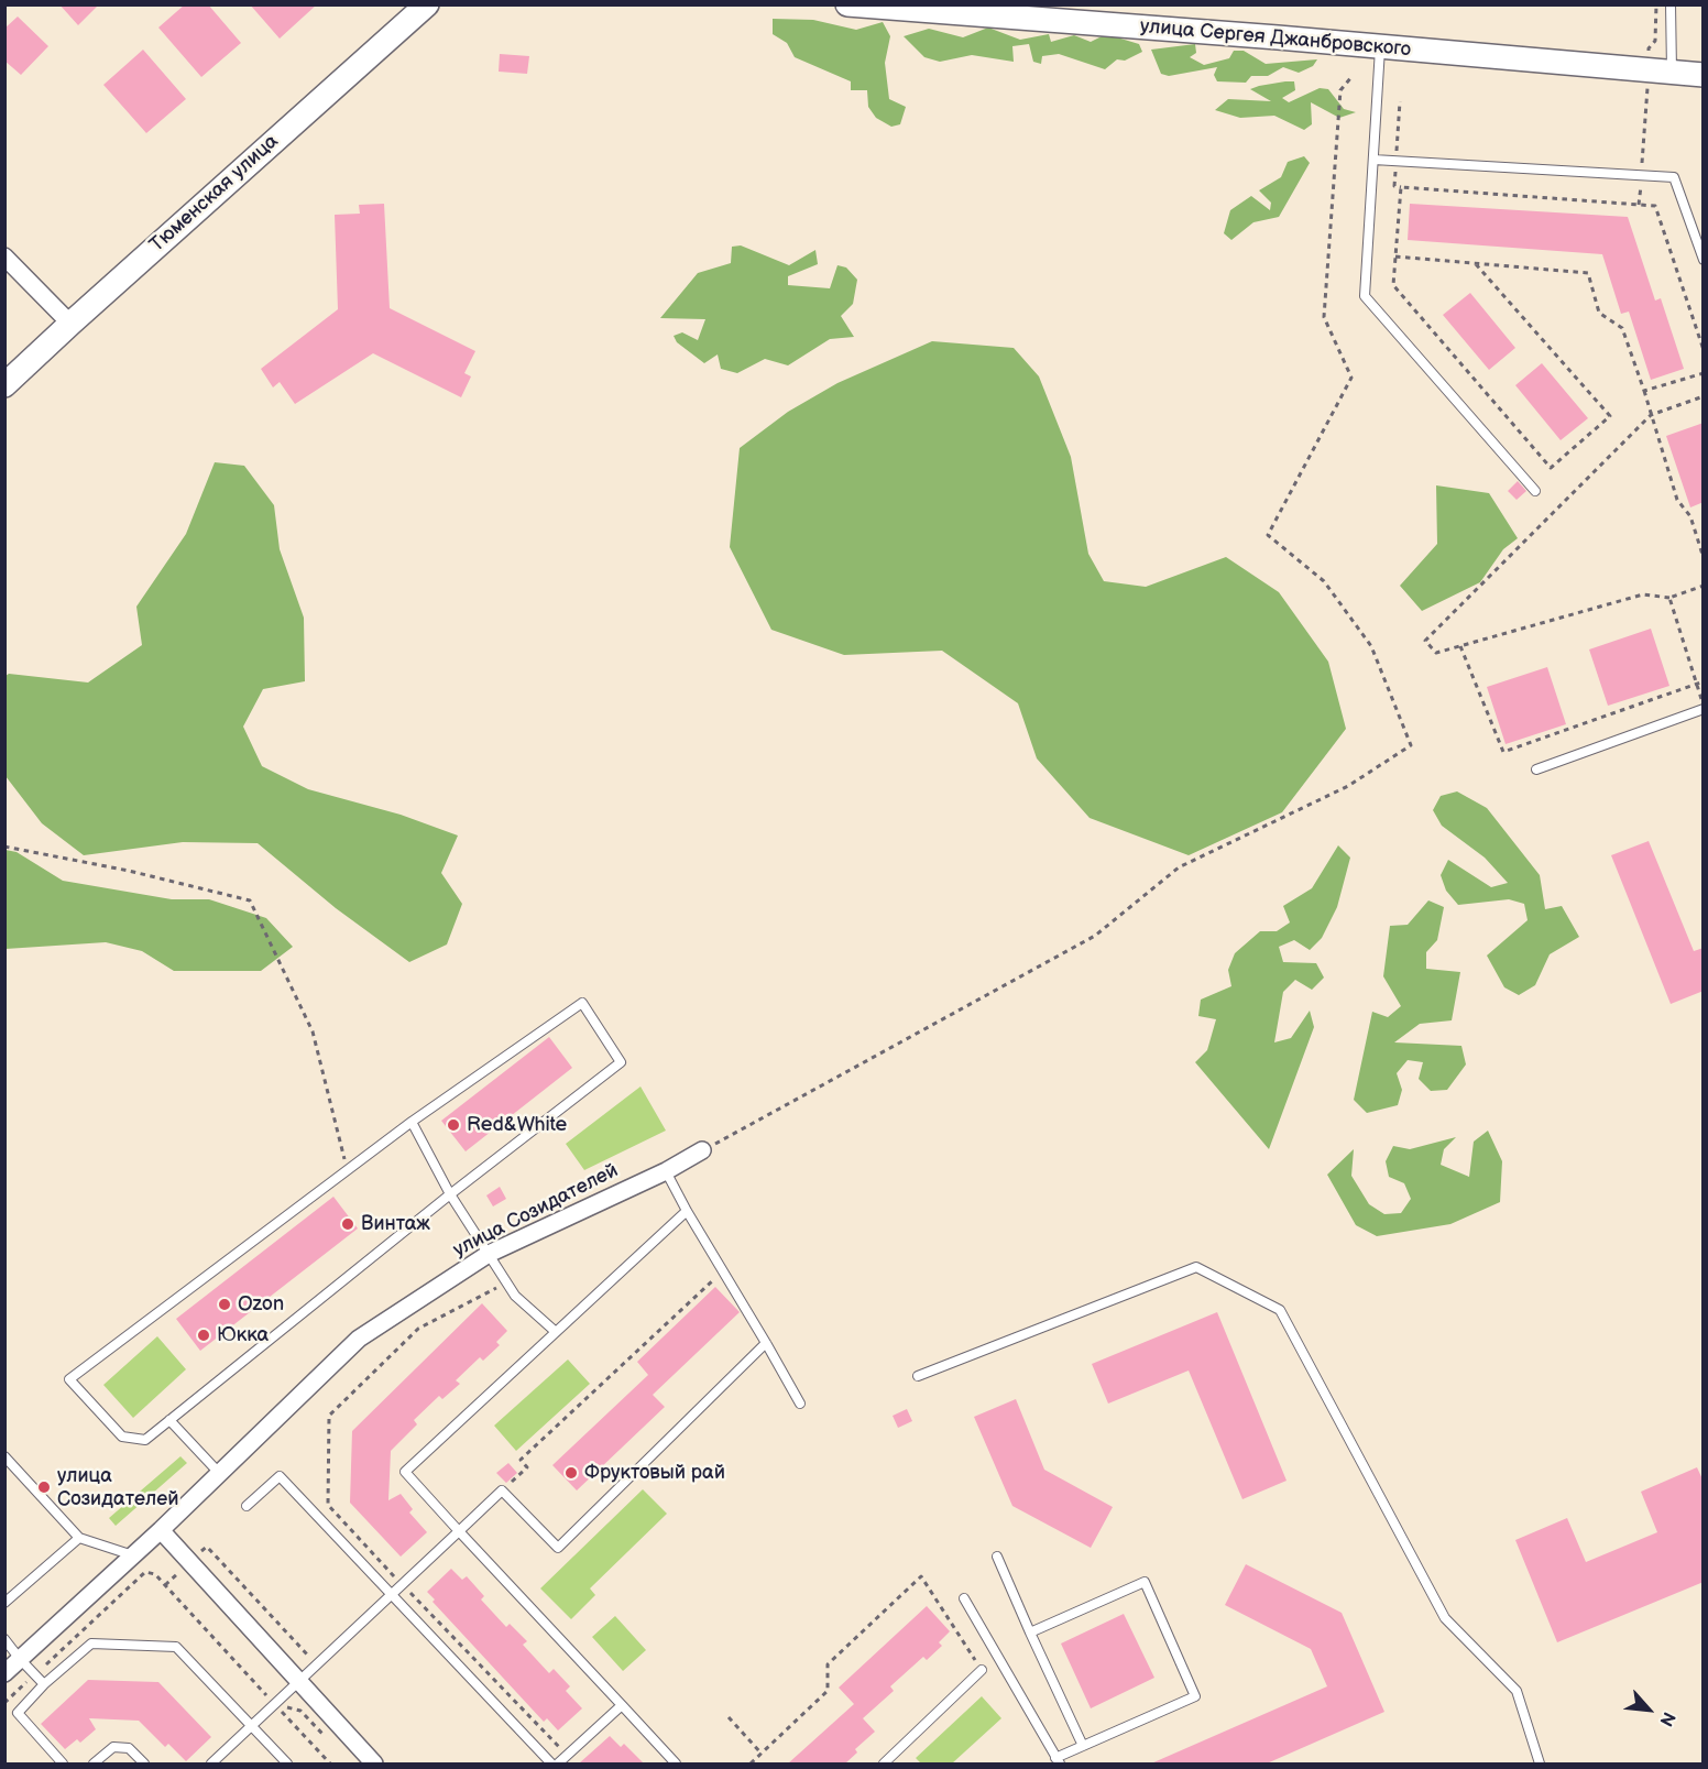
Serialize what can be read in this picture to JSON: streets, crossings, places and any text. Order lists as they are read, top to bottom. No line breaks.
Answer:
{"streets":{"street":["улица Сергея Джанбровского","Тюменская улица","улица Созидателей"]},"places":["Red&White","Винтаж","Ozon","Юкка","Фруктовый рай","улица Созидателей"],"north":"bottom right"}
